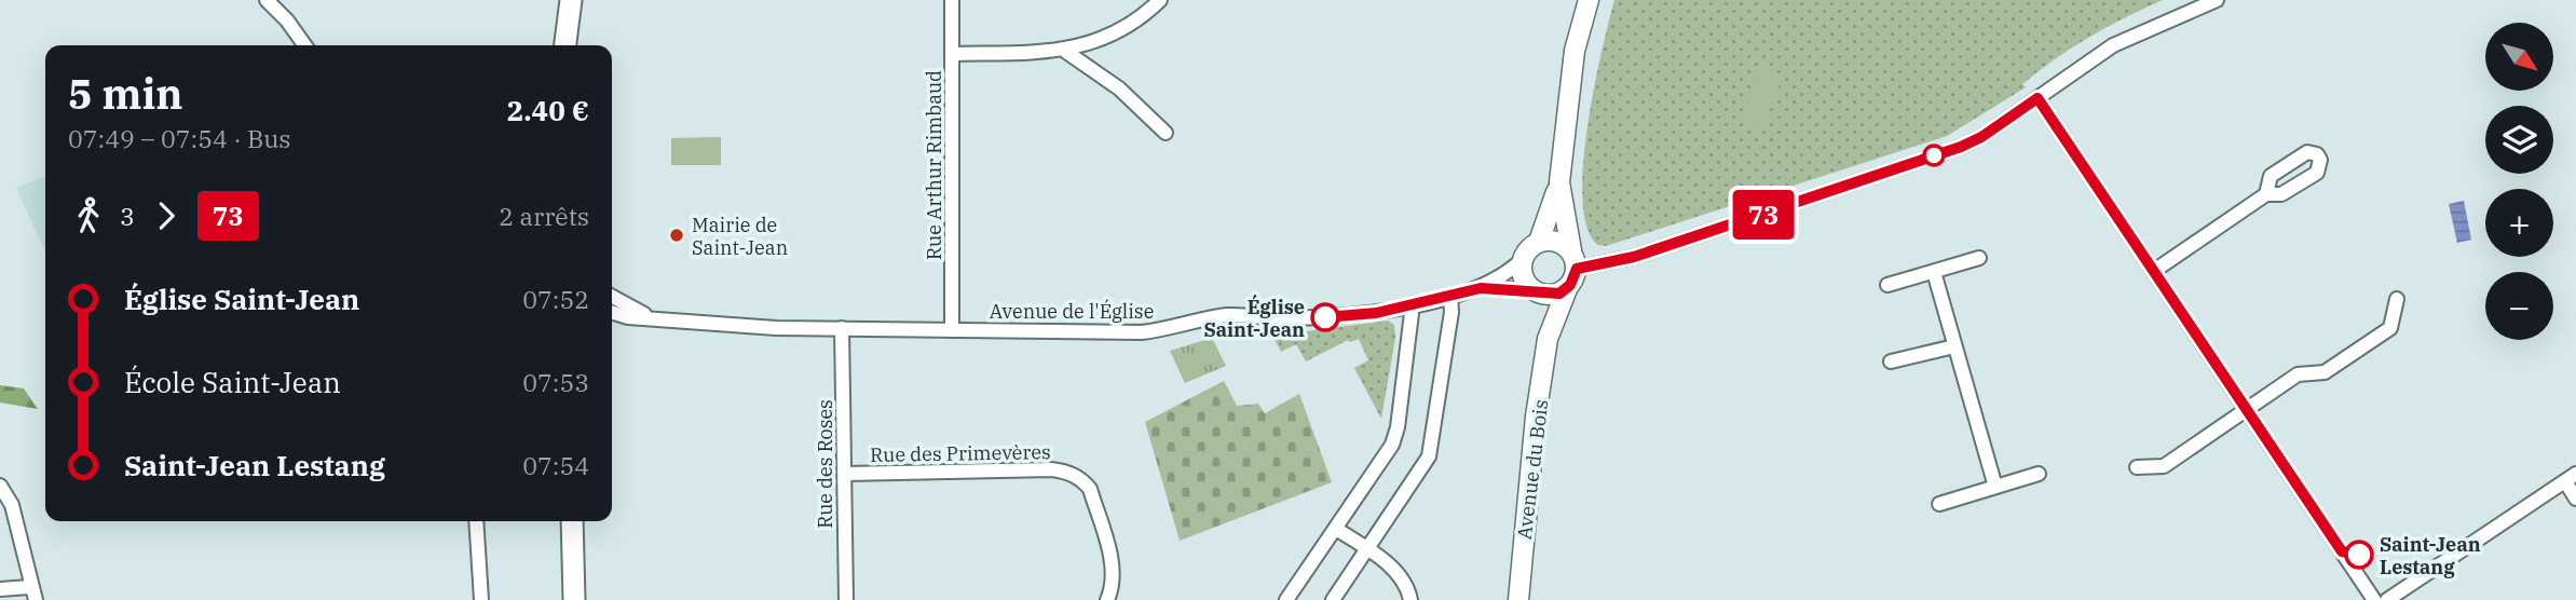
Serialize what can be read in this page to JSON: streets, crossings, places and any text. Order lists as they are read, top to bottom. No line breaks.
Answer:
{"streets":{"street":["Rue Arthur Rimbaud","Avenue de l'Église","Rue des Primevères","Rue des Roses","Avenue du Bois"]},"crossings":[["Rue Arthur Rimbaud","Avenue de l'Église"],["Avenue de l'Église","Rue des Roses"],["Avenue de l'Église","Avenue du Bois"],["Rue des Primevères","Rue des Roses"]],"places":["Mairie de Saint-Jean","Église Saint-Jean","Saint-Jean Lestang"],"lines":["bus line 73"],"north":"bottom right","page":{"on_map":"73","map_buttons":["+","−"],"heading":["5 min","07:49 – 07:54 · Bus","2.40 €"],"legs":["3","73","2 arrêts"],"list":[{"name":"Église Saint-Jean","value":"07:52"},{"name":"École Saint-Jean","value":"07:53"},{"name":"Saint-Jean Lestang","value":"07:54"}]}}
